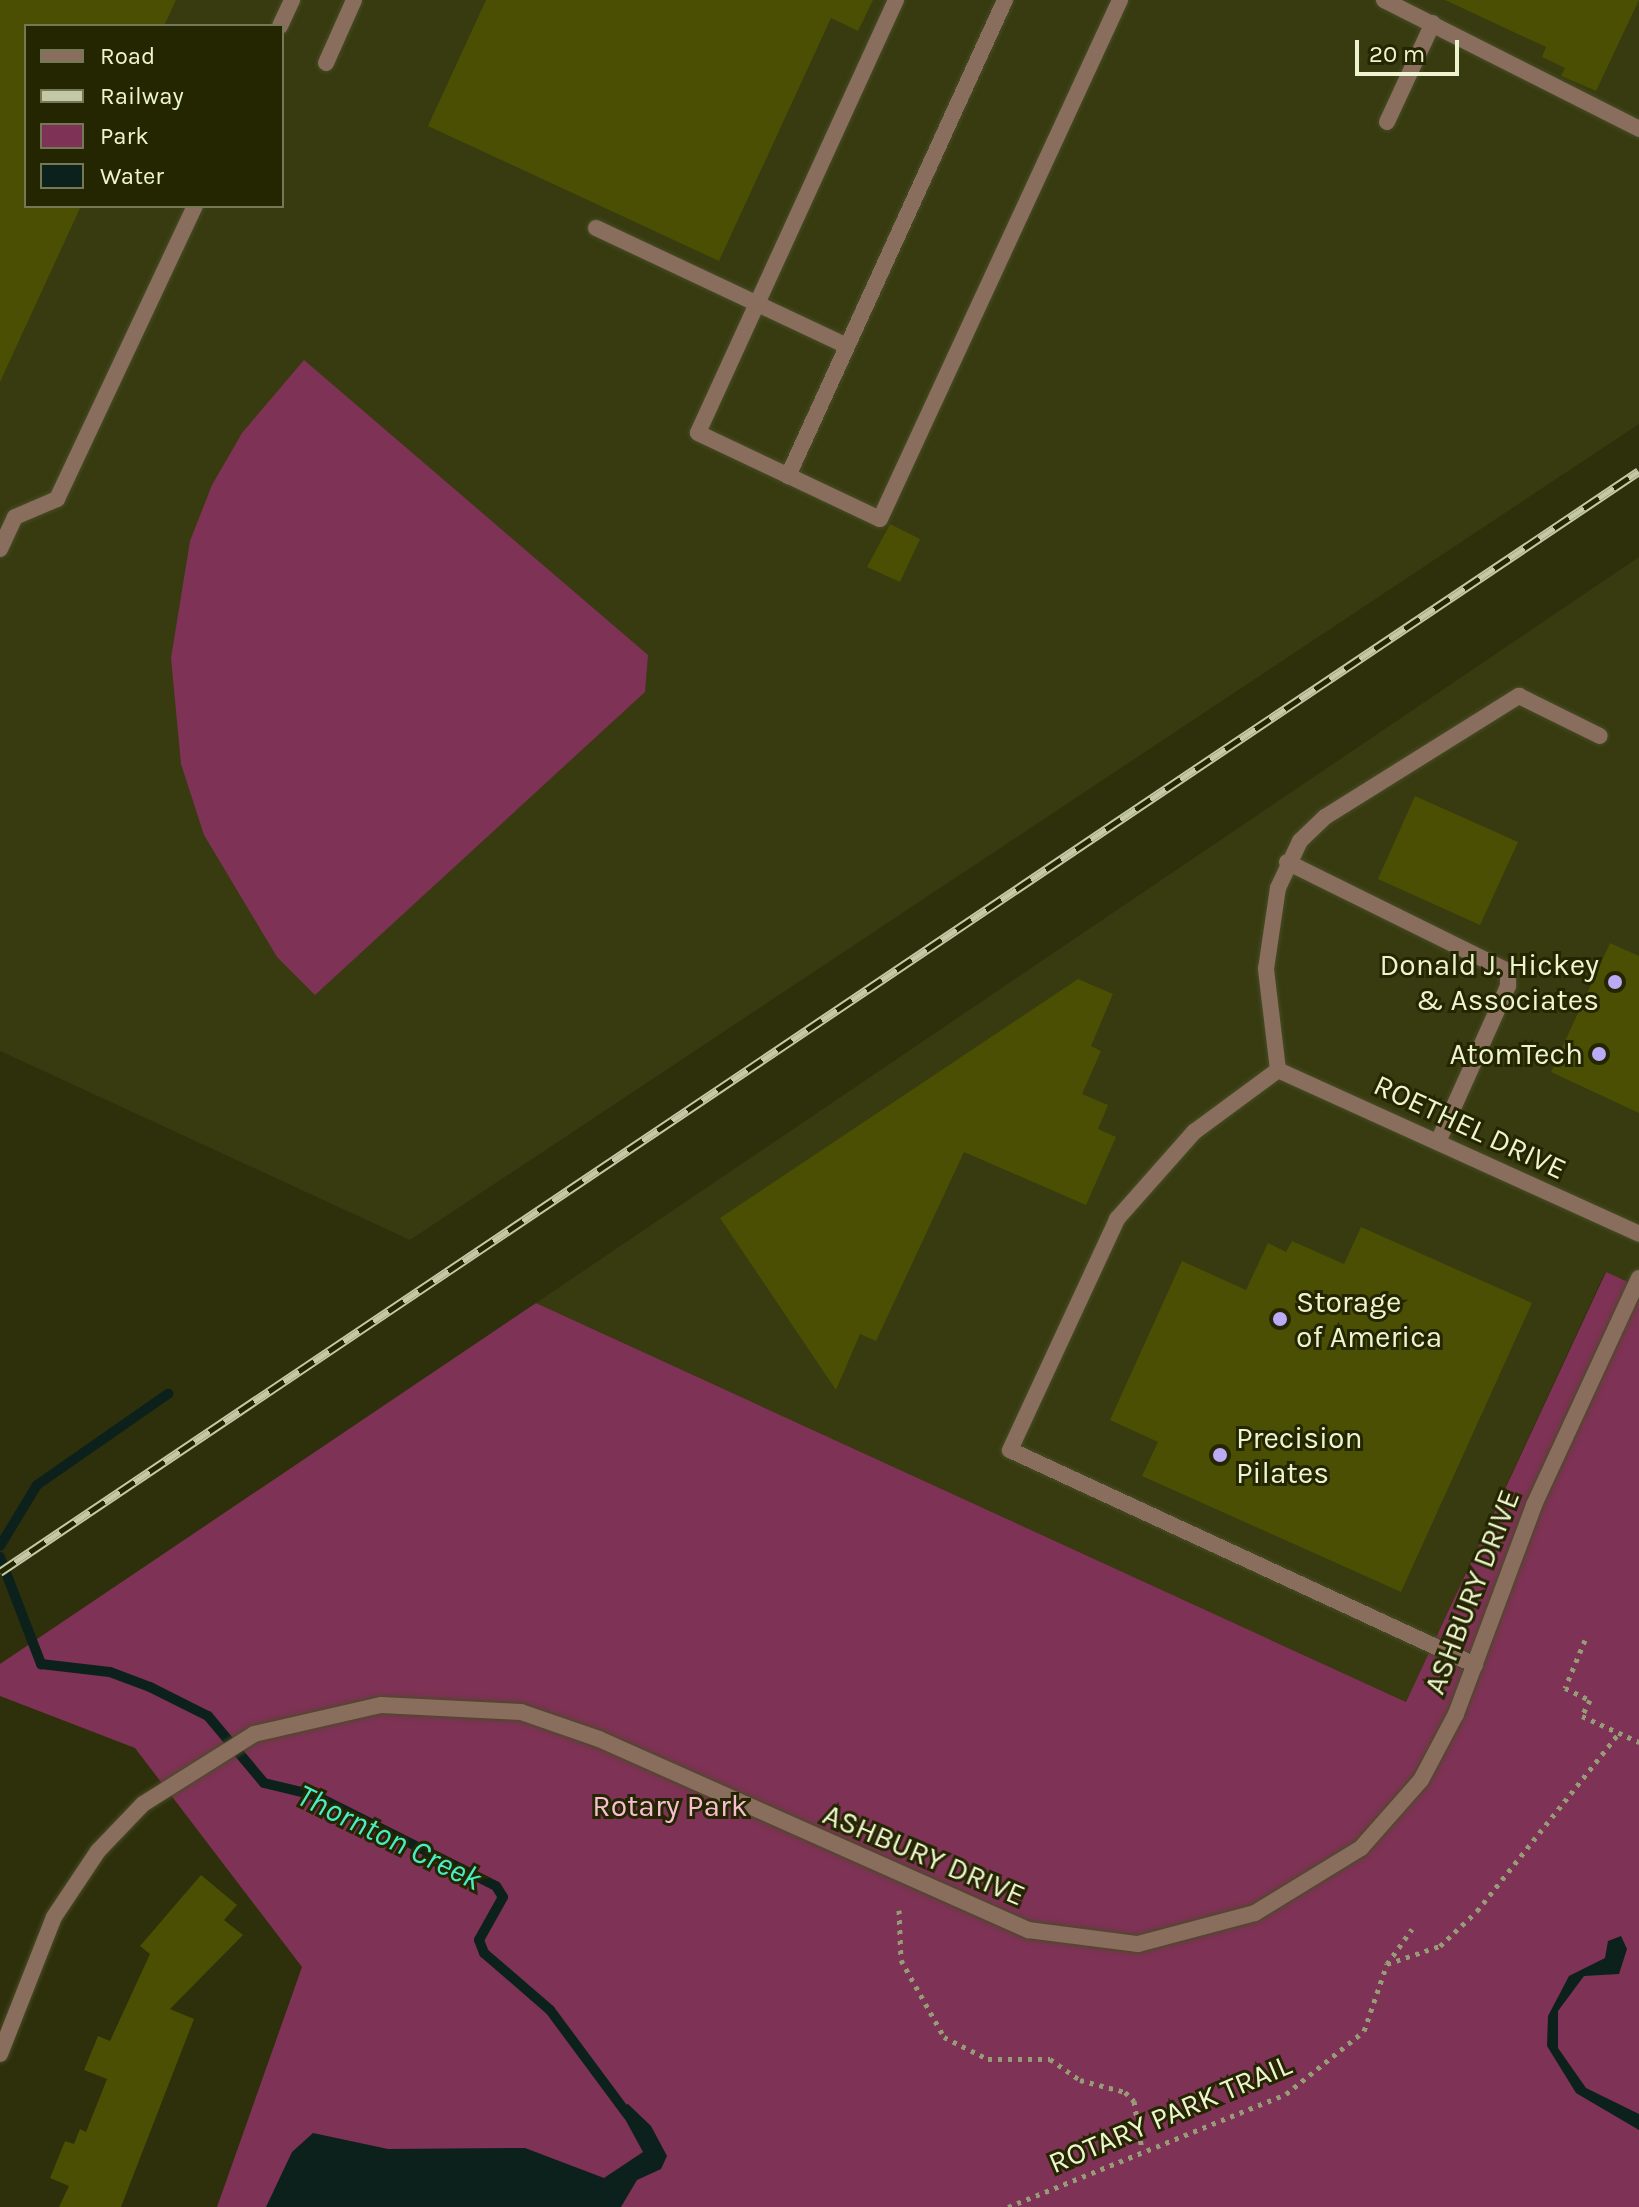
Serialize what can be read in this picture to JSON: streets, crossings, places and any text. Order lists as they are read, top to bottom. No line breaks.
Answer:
{"streets":{"street":["ROETHEL DRIVE","ASHBURY DRIVE"],"path":["ROTARY PARK TRAIL"]},"water":["Thornton Creek"],"parks":["Rotary Park"],"places":["Donald J. Hickey & Associates","AtomTech","Storage of America","Precision Pilates"],"legend":["Road","Railway","Park","Water"],"scale_bar":"20 m"}
